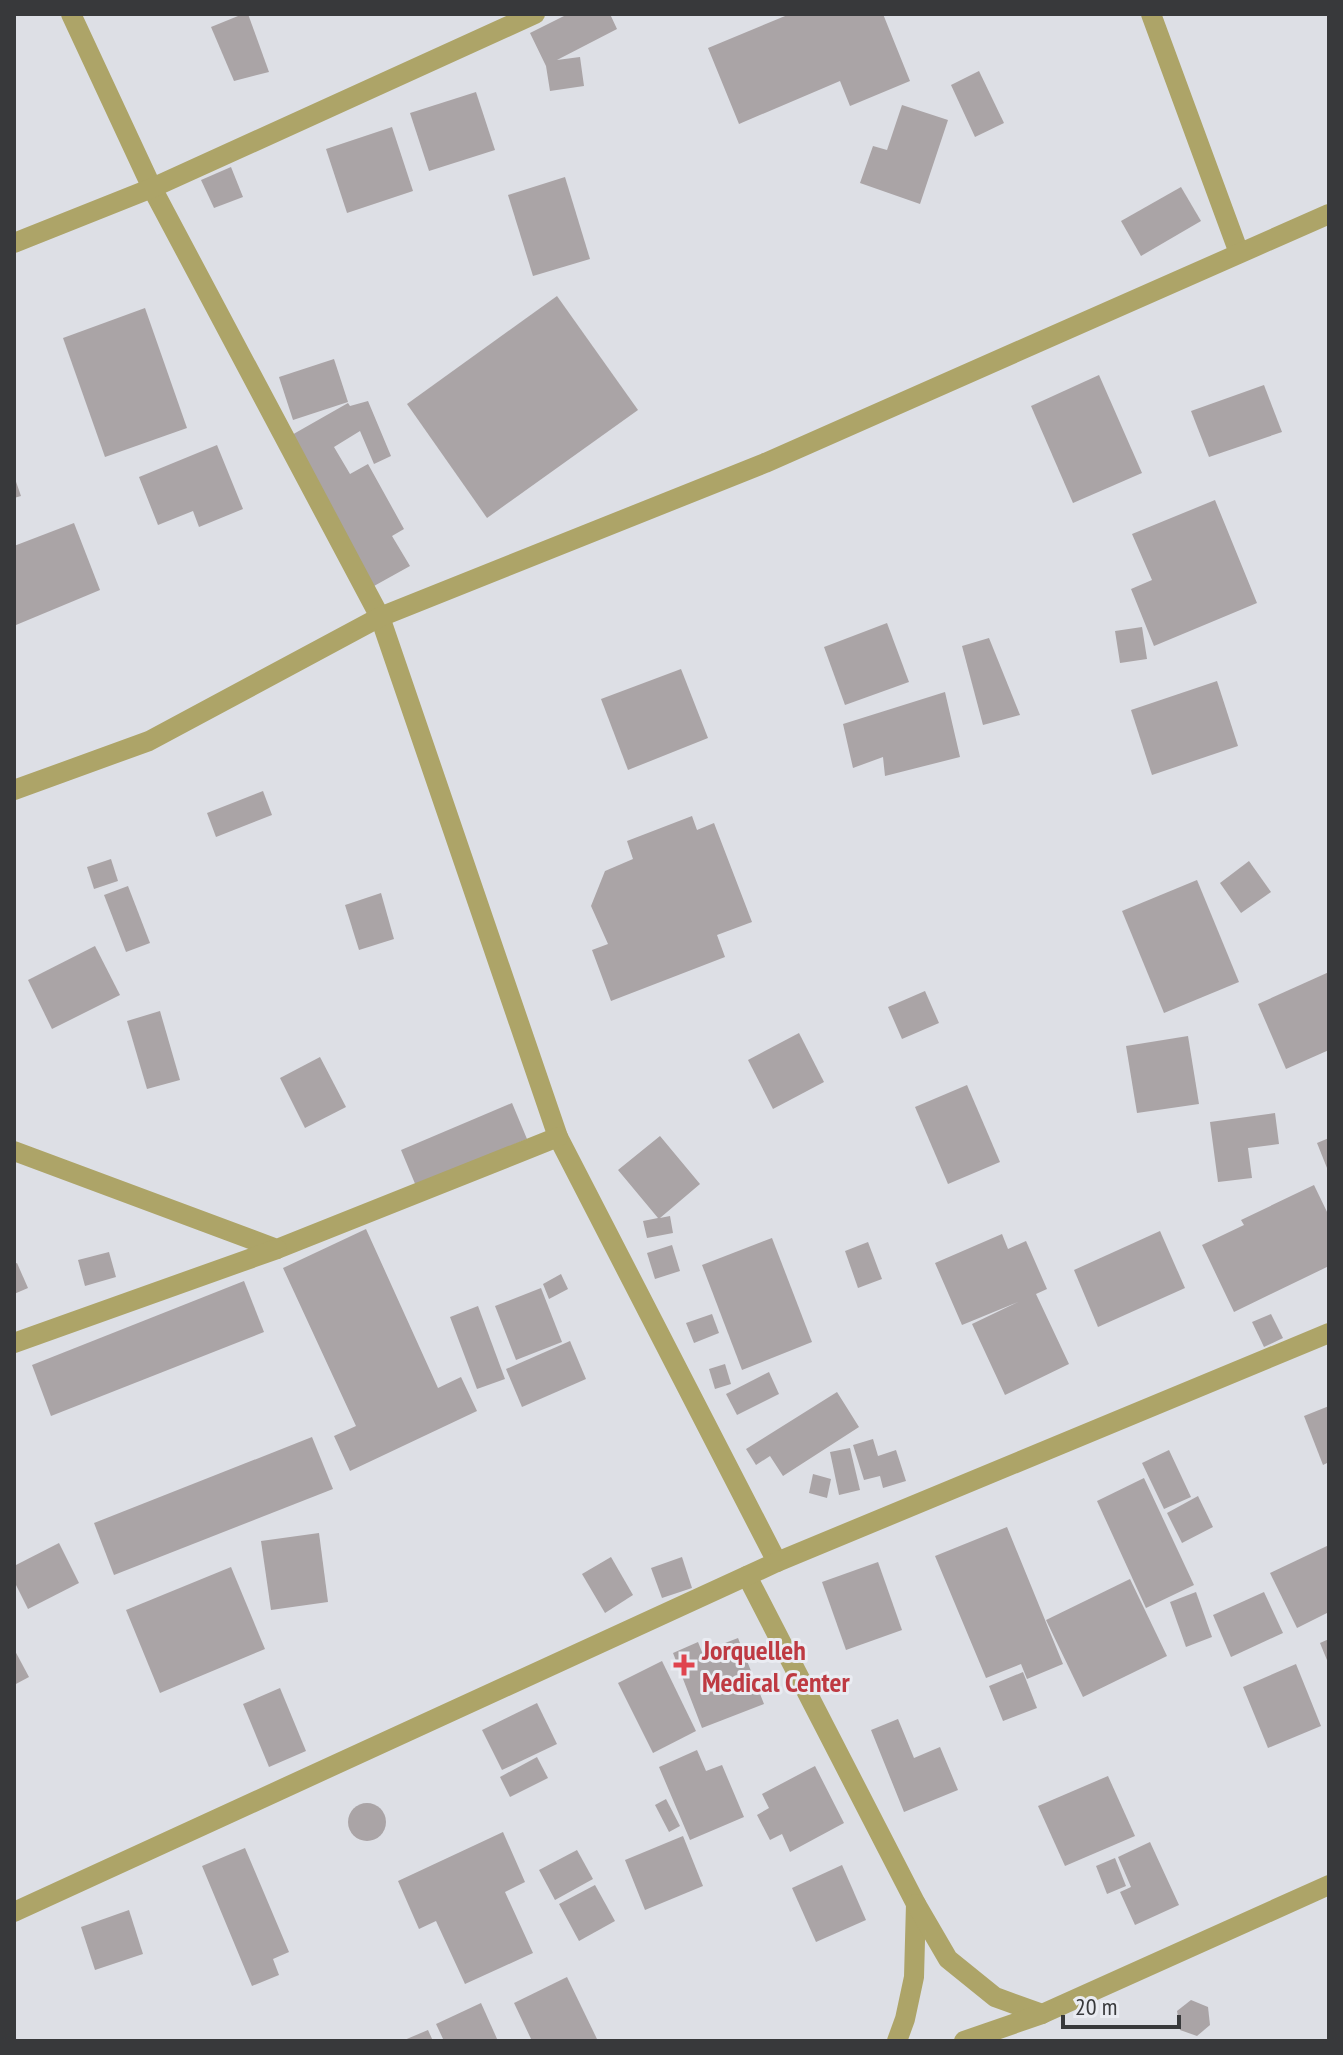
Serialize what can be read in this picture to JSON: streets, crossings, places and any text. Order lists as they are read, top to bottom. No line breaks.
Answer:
{"places":{"health":["Jorquelleh Medical Center"]},"scale_bar":"20 m"}
